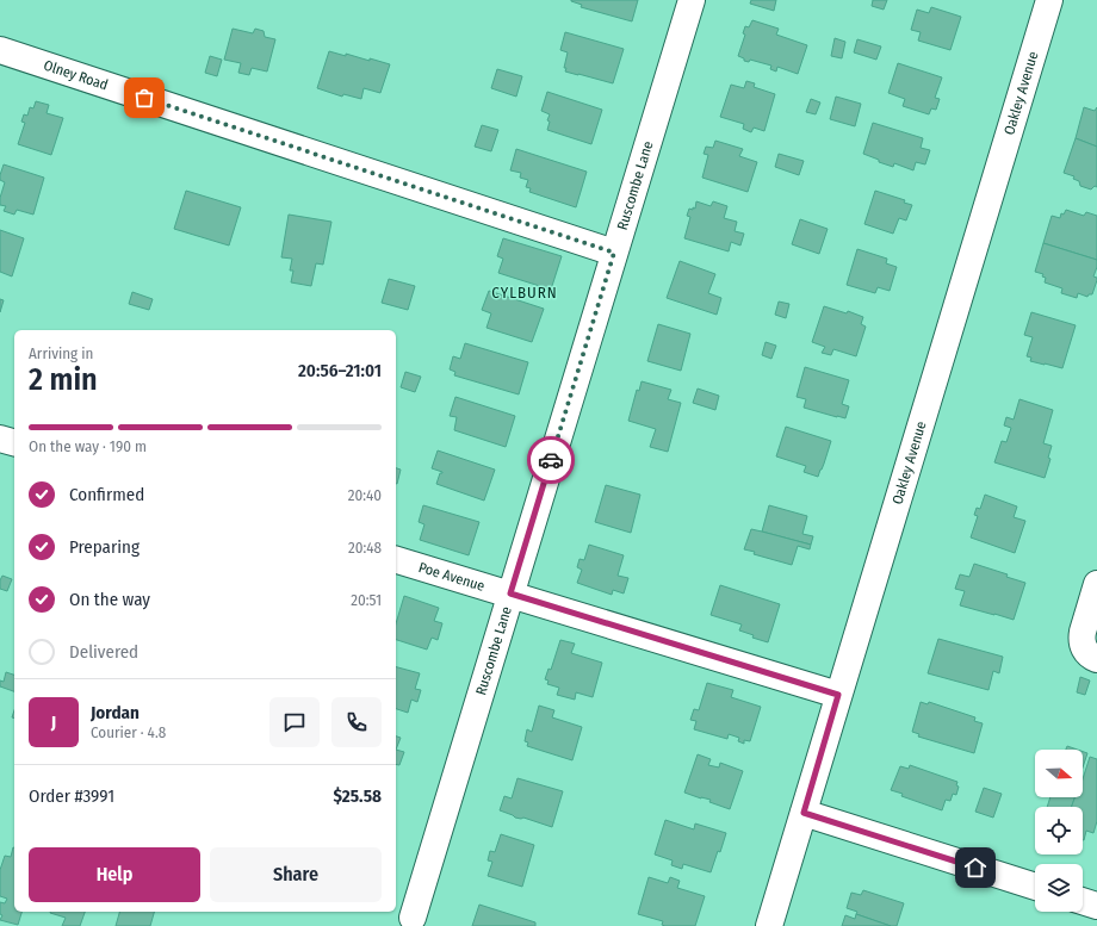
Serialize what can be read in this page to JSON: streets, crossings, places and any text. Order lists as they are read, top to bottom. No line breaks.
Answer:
{"streets":{"street":["Olney Road","Oakley Avenue","Ruscombe Lane","Poe Avenue"]},"crossings":[["Olney Road","Ruscombe Lane"],["Oakley Avenue","Poe Avenue"],["Ruscombe Lane","Poe Avenue"]],"districts":["CYLBURN"],"north":"right","page":{"heading":["2 min","Arriving in","20:56–21:01"],"panel":["Jordan","Courier · 4.8","Order #3991","$25.58"],"bar":"On the way · 190 m","list":[["Confirmed","20:40"],["Preparing","20:48"],["On the way","20:51"],"Delivered"],"round":"J","buttons":["Help","Share"]}}
